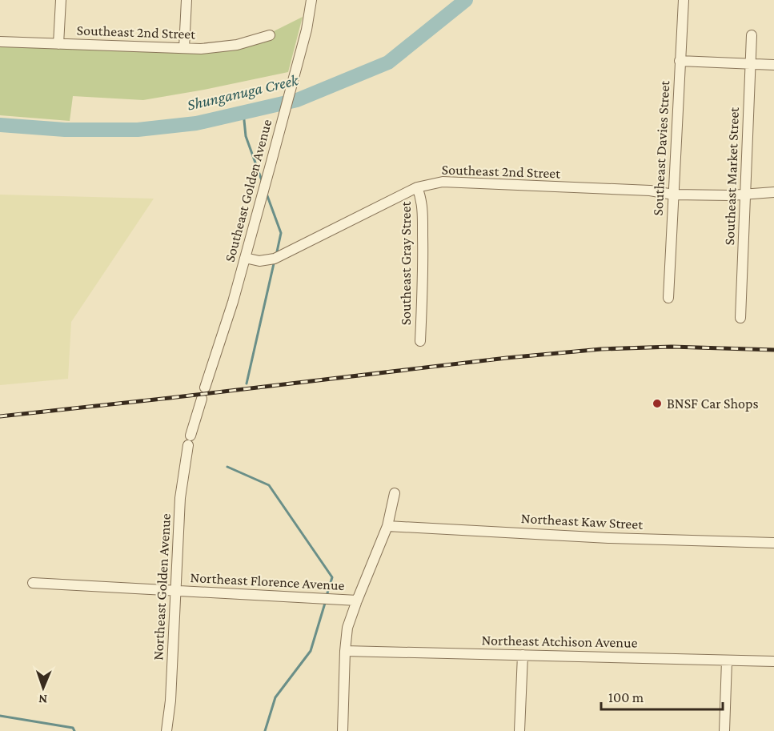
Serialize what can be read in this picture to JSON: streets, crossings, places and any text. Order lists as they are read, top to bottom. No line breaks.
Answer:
{"streets":{"street":["Southeast 2nd Street","Southeast Davies Street","Southeast Market Street","Southeast Golden Avenue","Southeast Gray Street","Northeast Kaw Street","Northeast Florence Avenue","Northeast Golden Avenue","Northeast Atchison Avenue"]},"crossings":[["Southeast 2nd Street","Southeast Davies Street"],["Southeast 2nd Street","Southeast Market Street"],["Southeast 2nd Street","Southeast Golden Avenue"],["Southeast 2nd Street","Southeast Gray Street"],["Northeast Florence Avenue","Northeast Golden Avenue"]],"water":["Shunganuga Creek"],"places":["BNSF Car Shops"],"scale_bar":"100 m","north":"bottom"}
